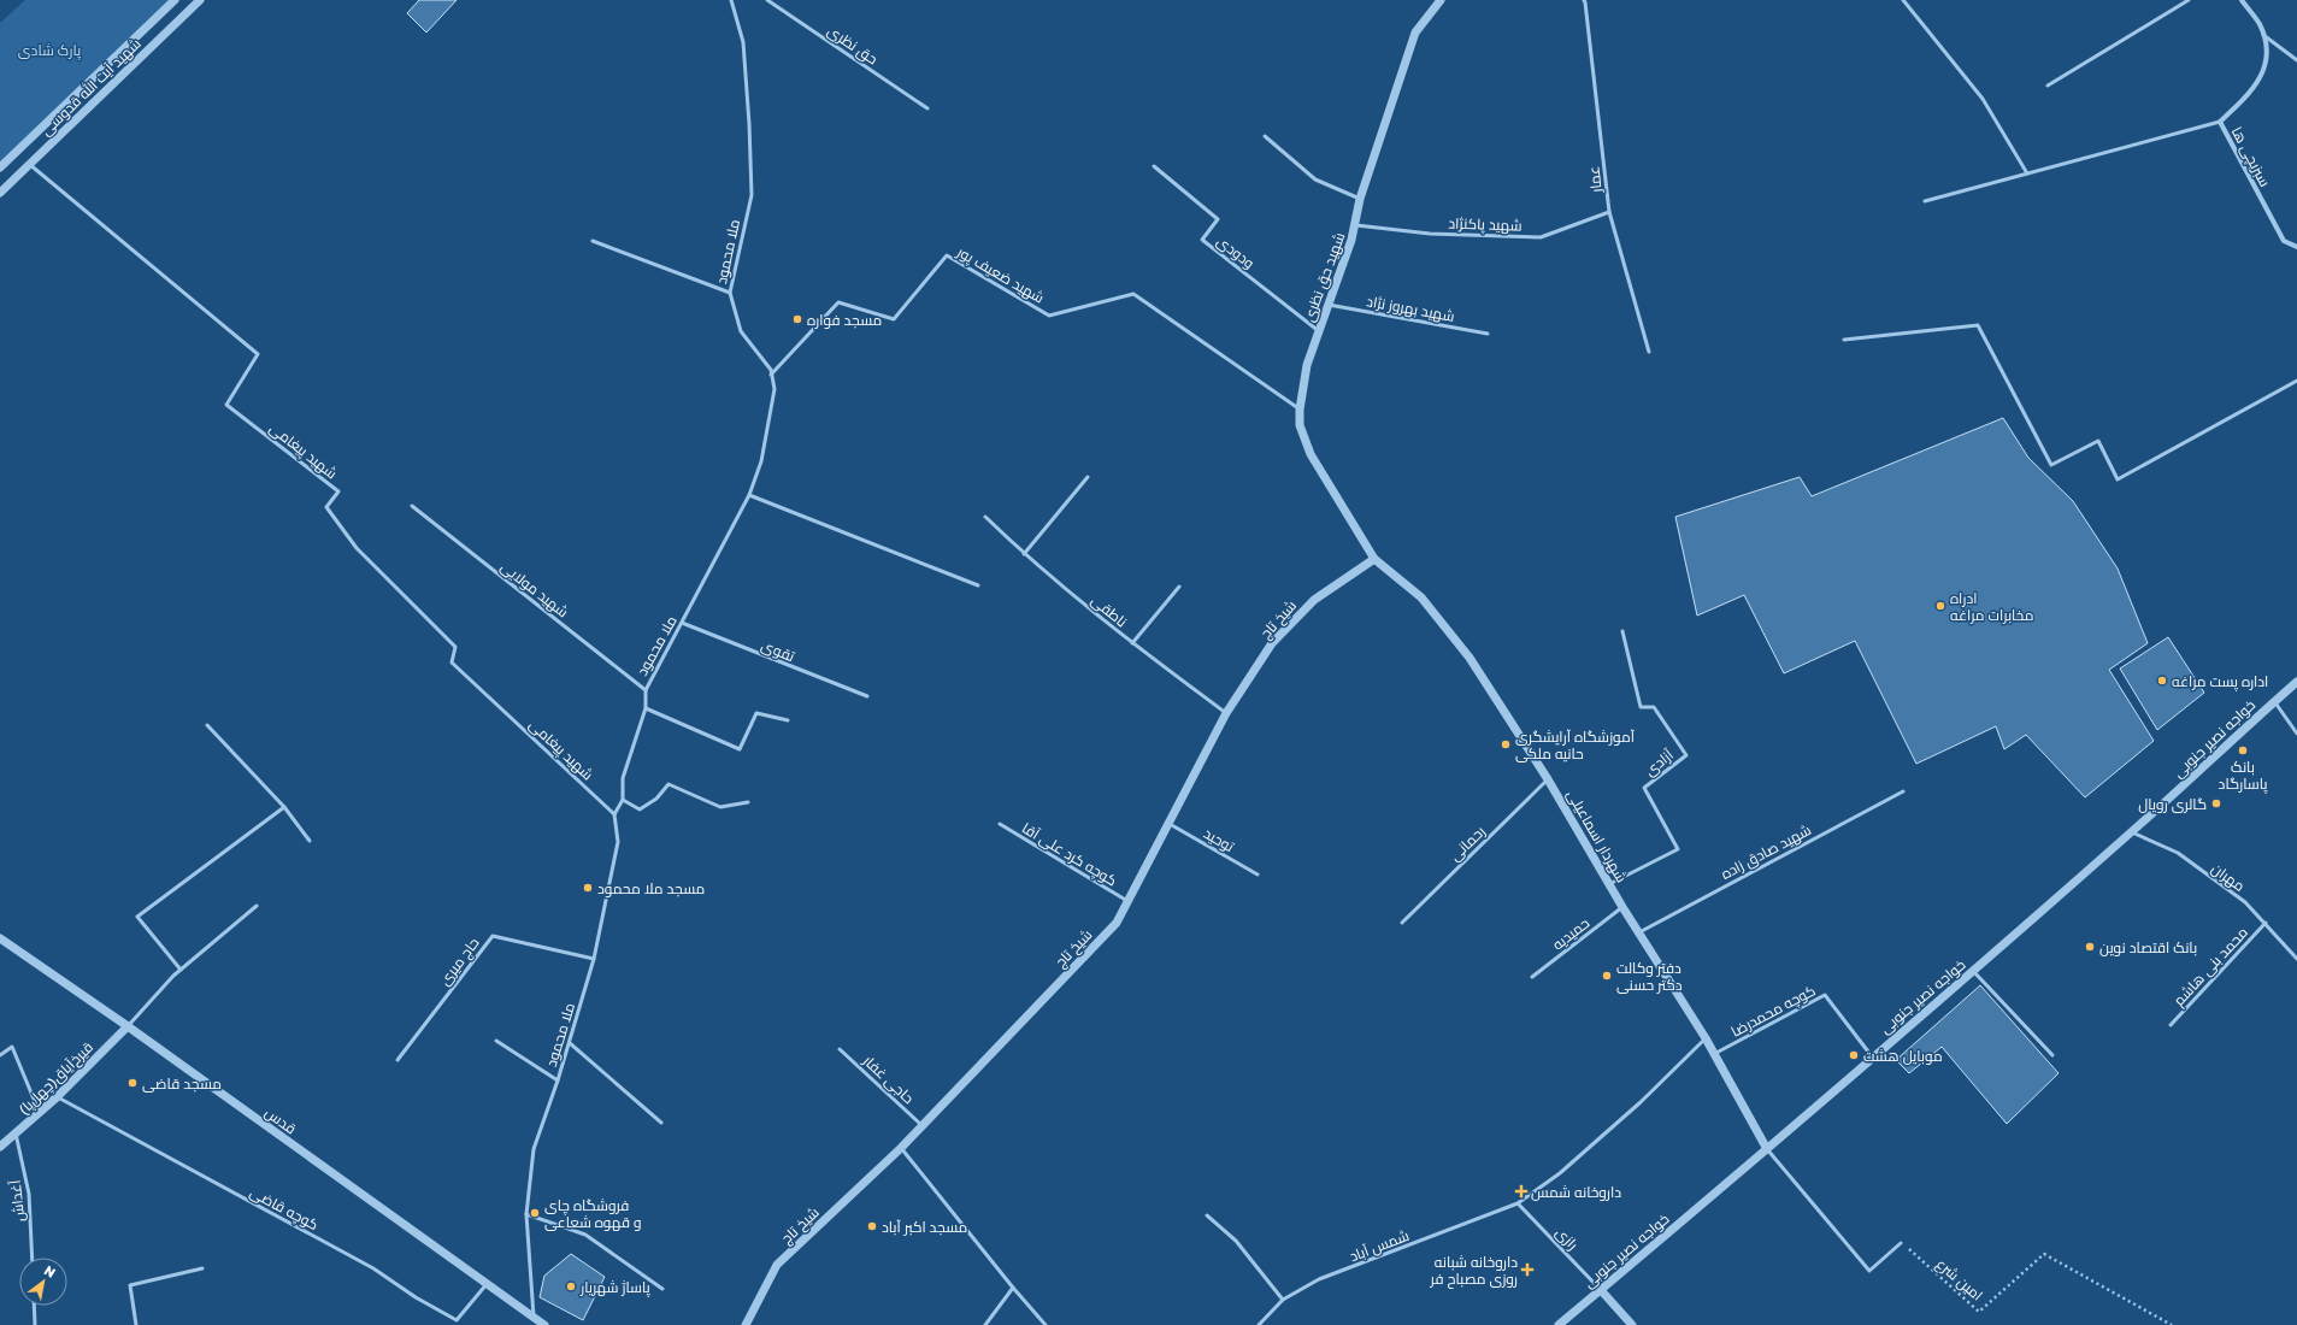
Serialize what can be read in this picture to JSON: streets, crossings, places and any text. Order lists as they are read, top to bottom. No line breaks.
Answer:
{"streets":{"street":["شهید آیت الله قدوسی","سبزیچی ها","شهید حق نظری","شیخ تاج","خواجه نصیر جنوبی","شهردار اسماعیلی","قیرخ‌آیاق(چهل‌پا)","قدس"],"lane":["حق نظری","عمار","شهید پاکنژاد","ملا محمود","ودودی","شهید ضعیف پور","شهید بهروز نژاد","شهید پیغامی","شهید مولایی","ناطقی","تقوی","آزادی","توحید","رحمانی","شهید صادق زاده","کوچه کرد علی آقا","مهران","حمیدیه","حاج میری","محمد بنی هاشم","کوچه محمدرضا","حاجی غفار","آغداش","کوچه قاضی","رازی","شمس آباد"],"path":["امین شرع"]},"crossings":[["شهید آیت الله قدوسی","شهید پیغامی"],["عمار","شهید پاکنژاد"],["شهید پاکنژاد","شهید حق نظری"],["ملا محمود","شهید ضعیف پور"],["ملا محمود","شهید پیغامی"],["ملا محمود","شهید مولایی"],["ملا محمود","تقوی"],["ملا محمود","حاج میری"],["ملا محمود","قدس"],["ودودی","شهید حق نظری"],["شهید ضعیف پور","شهید حق نظری"],["شهید حق نظری","شهید بهروز نژاد"],["شهید حق نظری","شیخ تاج"],["شهید حق نظری","شهردار اسماعیلی"],["ناطقی","شیخ تاج"],["شیخ تاج","شهردار اسماعیلی"],["شیخ تاج","توحید"],["شیخ تاج","کوچه کرد علی آقا"],["شیخ تاج","حاجی غفار"],["خواجه نصیر جنوبی","شهردار اسماعیلی"],["خواجه نصیر جنوبی","مهران"],["خواجه نصیر جنوبی","کوچه محمدرضا"],["خواجه نصیر جنوبی","رازی"],["آزادی","شهردار اسماعیلی"],["شهردار اسماعیلی","رحمانی"],["شهردار اسماعیلی","شهید صادق زاده"],["شهردار اسماعیلی","حمیدیه"],["شهردار اسماعیلی","کوچه محمدرضا"],["شهردار اسماعیلی","شمس آباد"],["مهران","محمد بنی هاشم"],["قیرخ‌آیاق(چهل‌پا)","قدس"],["قیرخ‌آیاق(چهل‌پا)","آغداش"],["قیرخ‌آیاق(چهل‌پا)","کوچه قاضی"],["قدس","کوچه قاضی"],["رازی","شمس آباد"]],"parks":["پارک شادی"],"places":{"other":["مسجد فواره","ادراه مخابرات مراغه","اداره پست مراغه","آموزشگاه آرایشگری حانیه ملکی","بانک پاسارگاد","گالری رویال","مسجد ملا محمود","بانک اقتصاد نوین","دفتر وکالت دکتر حسنی","موبایل هشت","مسجد قاضی","فروشگاه چای و قهوه شعاعی","مسجد اکبر آباد","پاساژ شهریار"],"health":["داروخانه شمس","داروخانه شبانه روزی مصباح فر"]},"north":"top right"}
